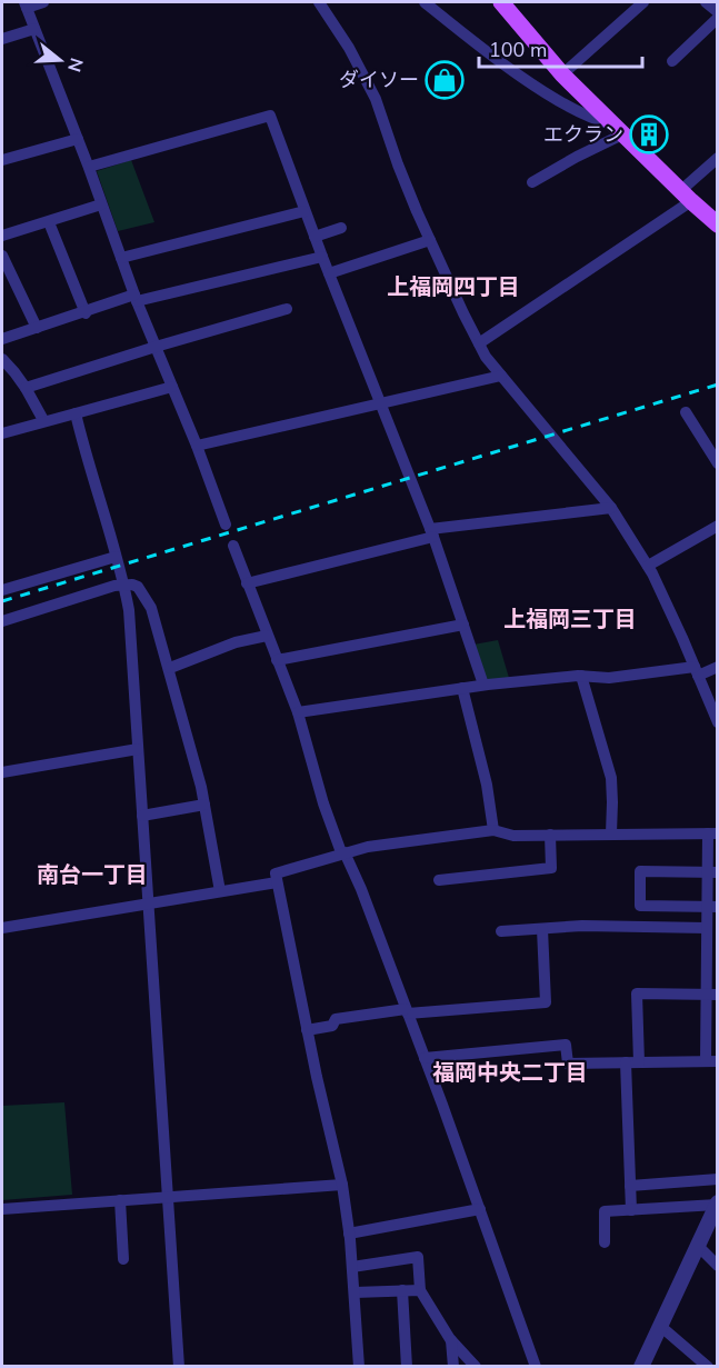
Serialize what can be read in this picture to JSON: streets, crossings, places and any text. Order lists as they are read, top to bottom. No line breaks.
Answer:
{"districts":["上福岡四丁目","上福岡三丁目","南台一丁目","福岡中央二丁目"],"places":{"shop":["ダイソー"],"building":["エクラン"]},"scale_bar":"100 m","north":"right"}
